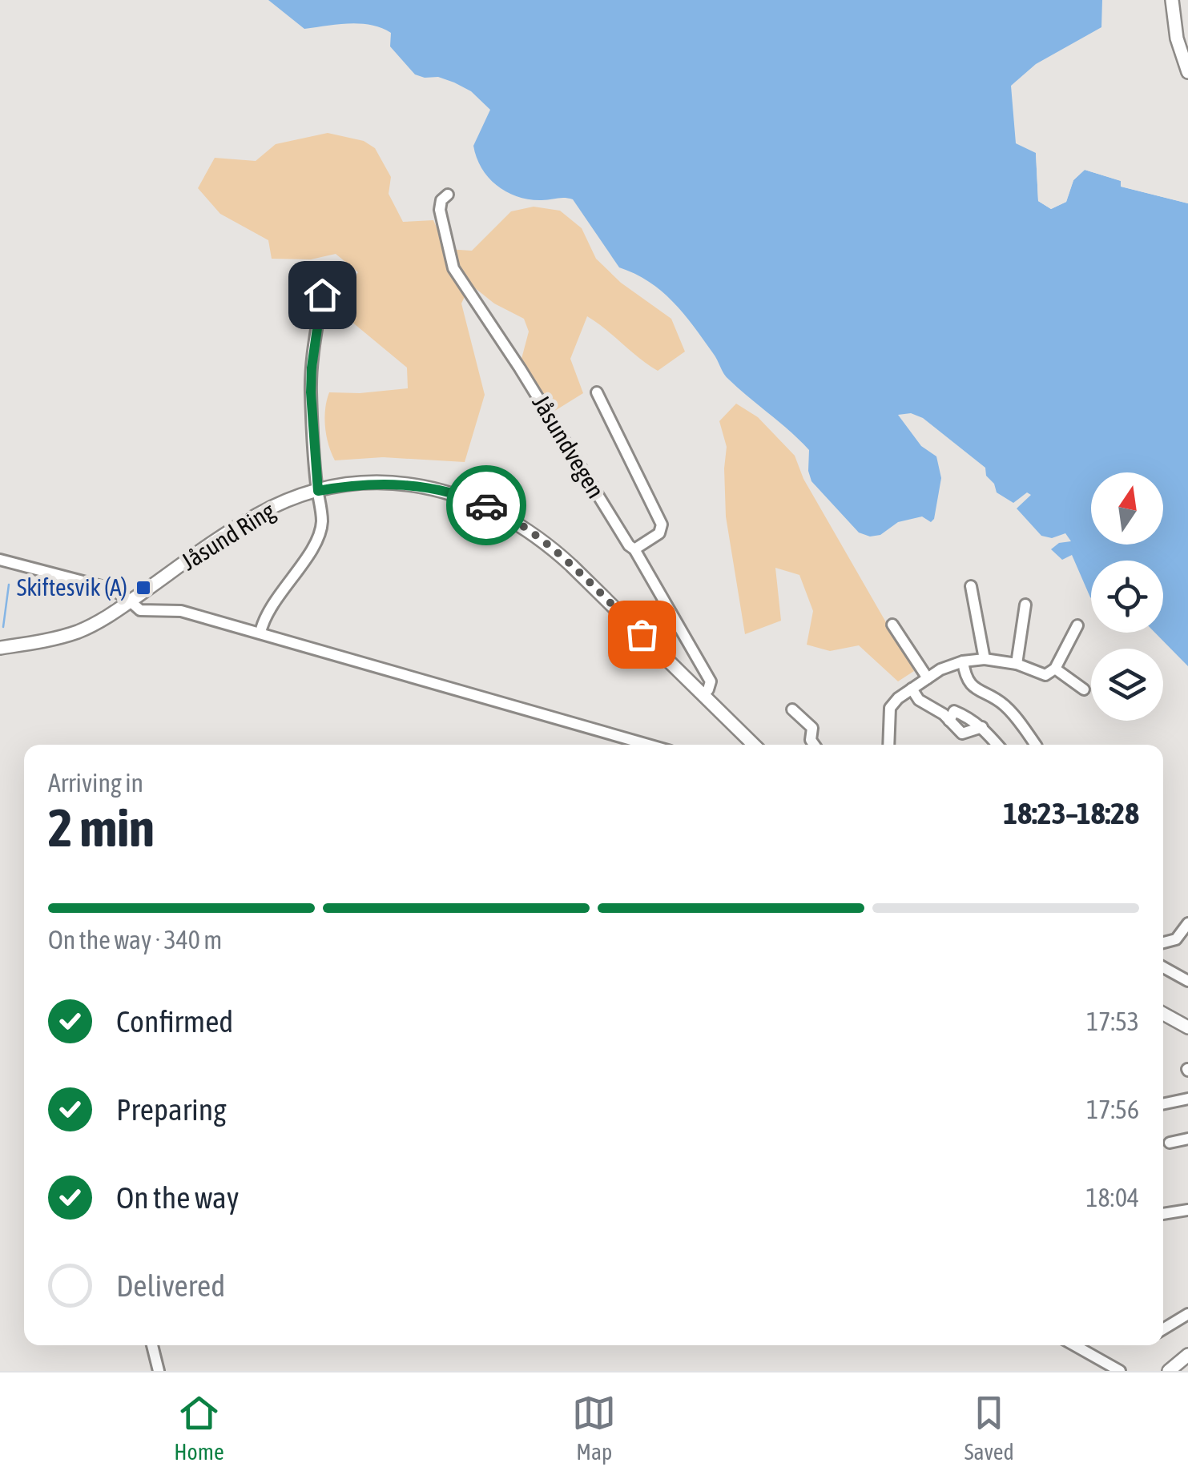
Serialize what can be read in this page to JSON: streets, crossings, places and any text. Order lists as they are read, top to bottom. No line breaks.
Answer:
{"streets":{"main road":["Jåsund Ring"],"street":["Jåsundvegen"]},"crossings":[["Jåsundvegen","Jåsund Ring"]],"places":{"transit":["Skiftesvik (A)"]},"north":"top","page":{"heading":["2 min","Arriving in","18:23–18:28"],"bar":"On the way · 340 m","list":[["Confirmed","17:53"],["Preparing","17:56"],["On the way","18:04"],"Delivered"],"tabs":["Home","Map","Saved"]}}
